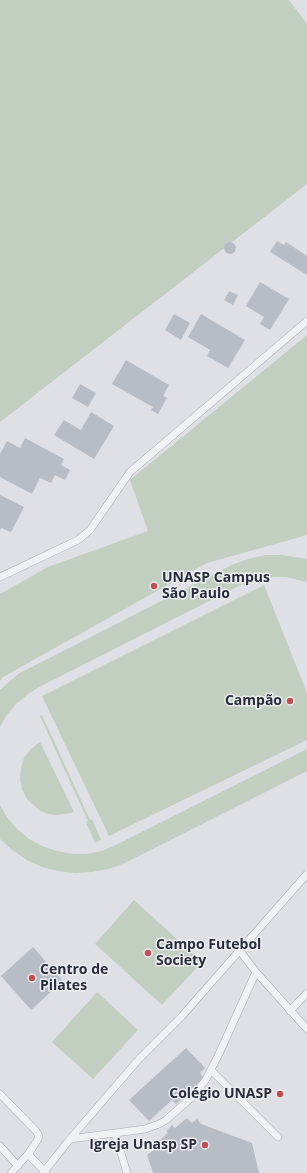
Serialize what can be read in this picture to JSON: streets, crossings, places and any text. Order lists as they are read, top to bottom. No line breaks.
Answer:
{"places":["UNASP Campus São Paulo","Campão","Campo Futebol Society","Centro de Pilates","Colégio UNASP","Igreja Unasp SP"]}
